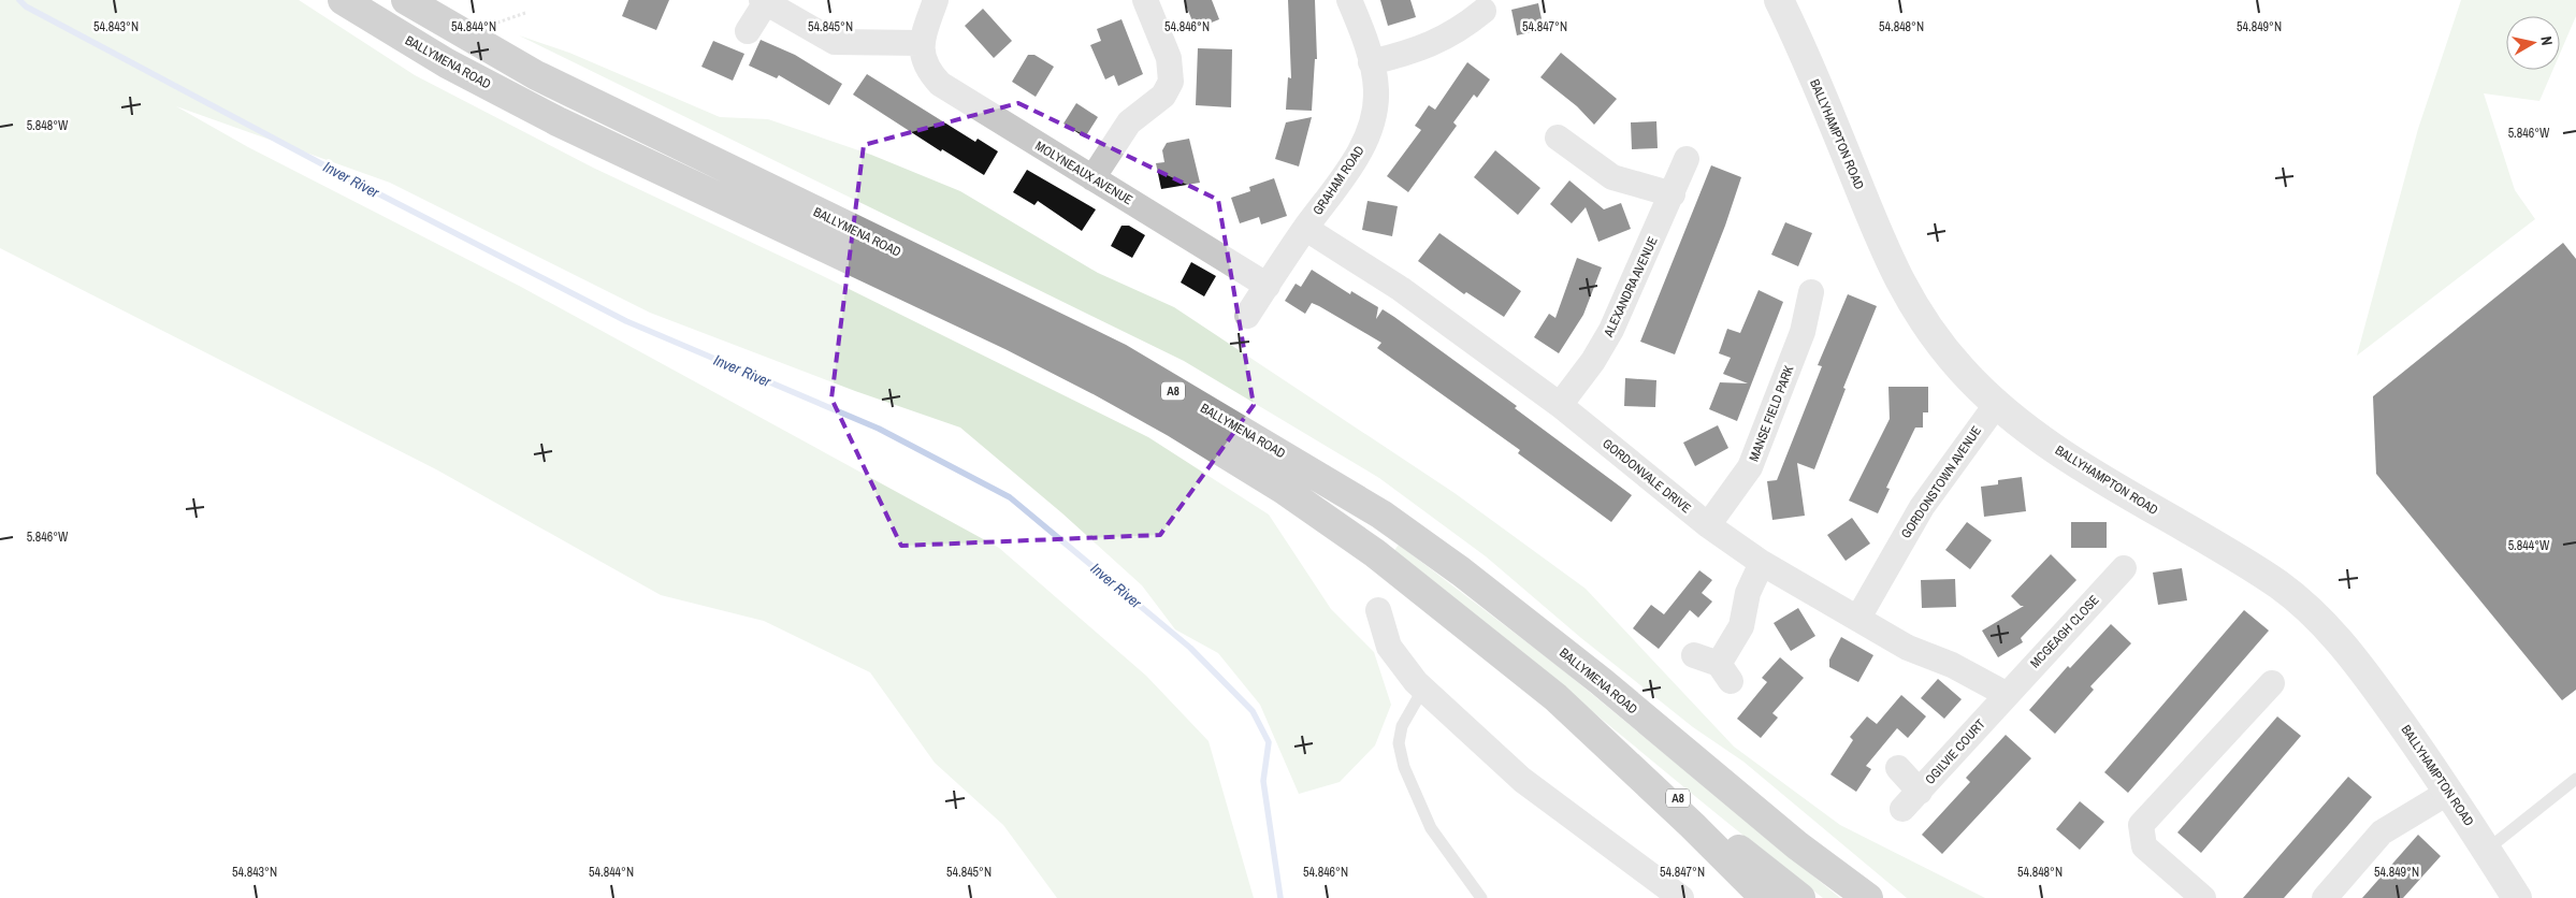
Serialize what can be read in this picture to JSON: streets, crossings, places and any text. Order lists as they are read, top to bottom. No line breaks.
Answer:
{"streets":{"highway":["BALLYMENA ROAD","A8"],"street":["BALLYHAMPTON ROAD","MOLYNEAUX AVENUE","GRAHAM ROAD","ALEXANDRA AVENUE","MANSE FIELD PARK","GORDONVALE DRIVE","GORDONSTOWN AVENUE","MCGEAGH CLOSE","OGILVIE COURT"]},"crossings":[["BALLYMENA ROAD","A8"],["BALLYHAMPTON ROAD","GORDONSTOWN AVENUE"],["MOLYNEAUX AVENUE","GRAHAM ROAD"],["GRAHAM ROAD","GORDONVALE DRIVE"],["ALEXANDRA AVENUE","GORDONVALE DRIVE"],["MANSE FIELD PARK","GORDONVALE DRIVE"],["GORDONVALE DRIVE","GORDONSTOWN AVENUE"],["GORDONVALE DRIVE","MCGEAGH CLOSE"],["GORDONVALE DRIVE","OGILVIE COURT"],["MCGEAGH CLOSE","OGILVIE COURT"]],"water":["Inver River"],"north":"right","coordinates":["54.843°N","54.844°N","54.845°N","54.846°N","54.847°N","54.849°N","54.848°N","5.848°W","5.846°W","5.844°W"]}
